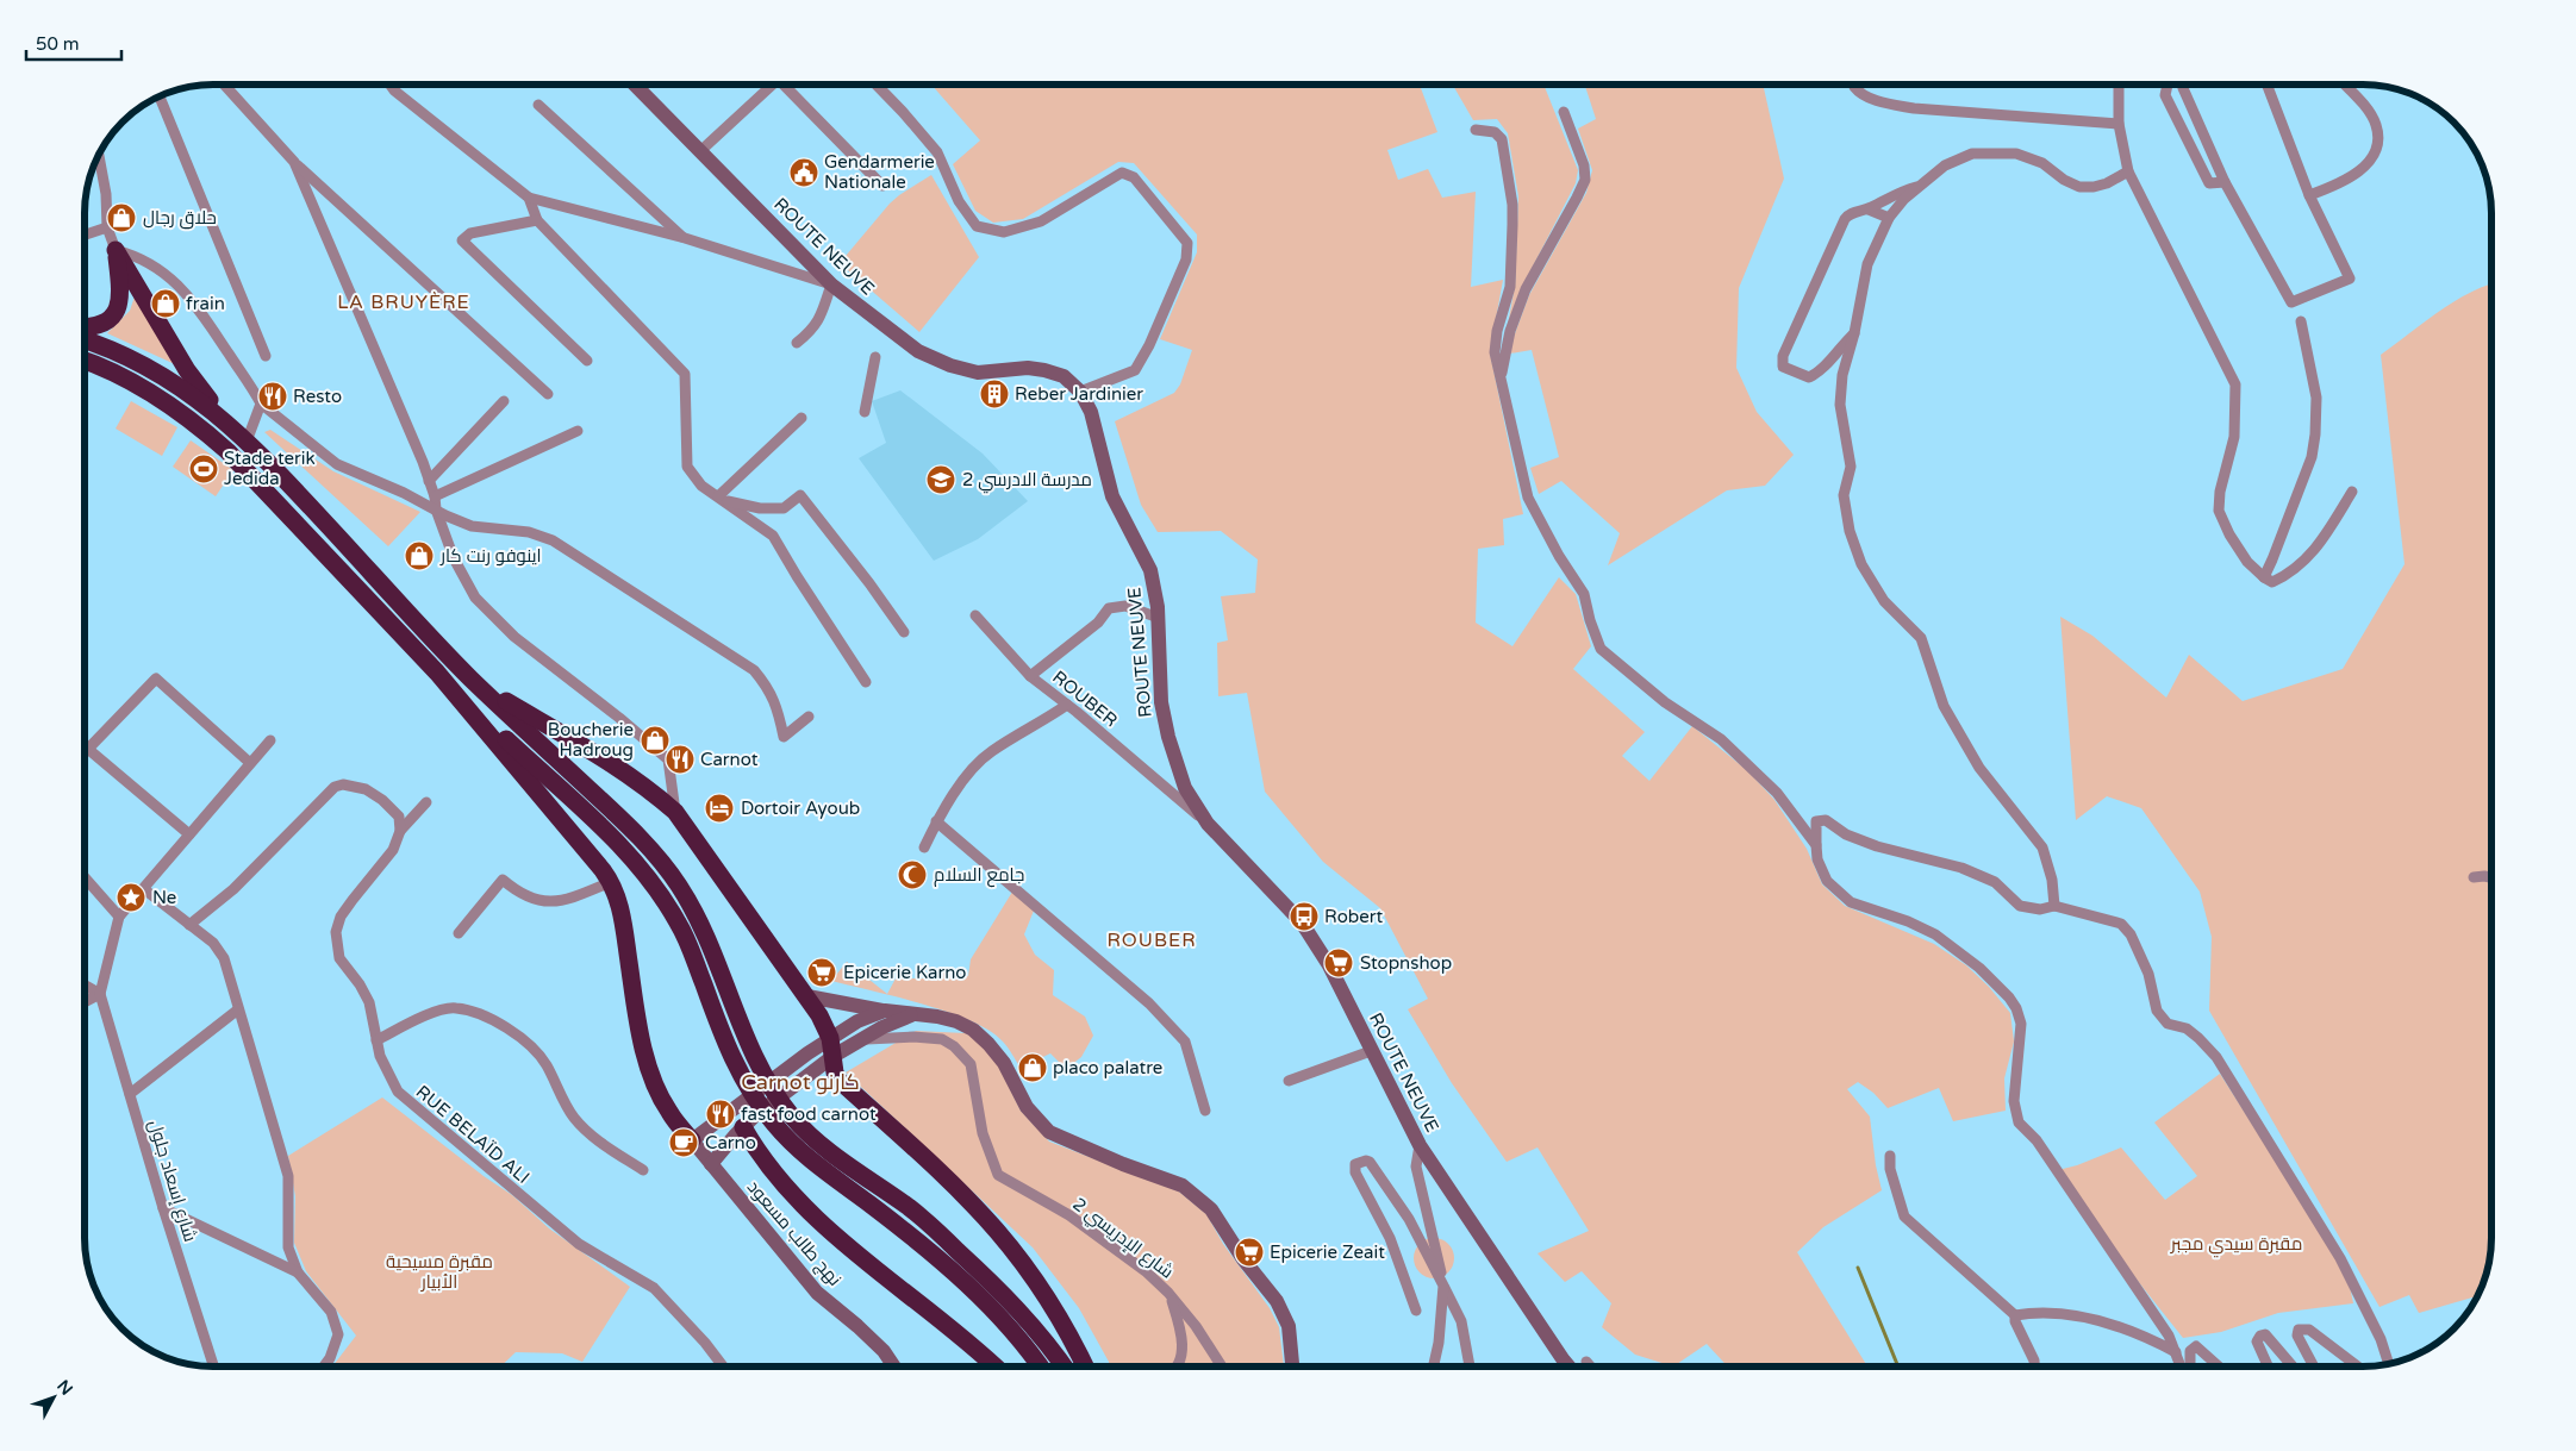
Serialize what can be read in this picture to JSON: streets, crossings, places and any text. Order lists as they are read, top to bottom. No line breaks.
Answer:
{"streets":{"main road":["ROUTE NEUVE","نهج طالب مسعود"],"street":["ROUBER","RUE BELAÏD ALI","شارع إسعاد جلول","شارع الإدريسي 2"]},"crossings":[["ROUTE NEUVE","ROUBER"]],"districts":["LA BRUYÈRE","ROUBER","Carnot كارنو"],"parks":["مقبرة سيدي مجبر","مقبرة مسيحية الأبيار"],"places":{"public building":["Gendarmerie Nationale"],"shop":["حلاق رجال","frain","اينوفو رنت كار","Boucherie Hadroug","placo palatre"],"building":["Reber Jardinier"],"restaurant":["Resto","Carnot","fast food carnot"],"sports":["Stade terik Jedida"],"school or university":["مدرسة الادرسي 2"],"hotel":["Dortoir Ayoub"],"mosque":["جامع السلام"],"place":["Ne"],"bus stop":["Robert"],"supermarket":["Stopnshop","Epicerie Karno","Epicerie Zeait"],"cafe":["Carno"]},"scale_bar":"50 m","north":"top right"}
